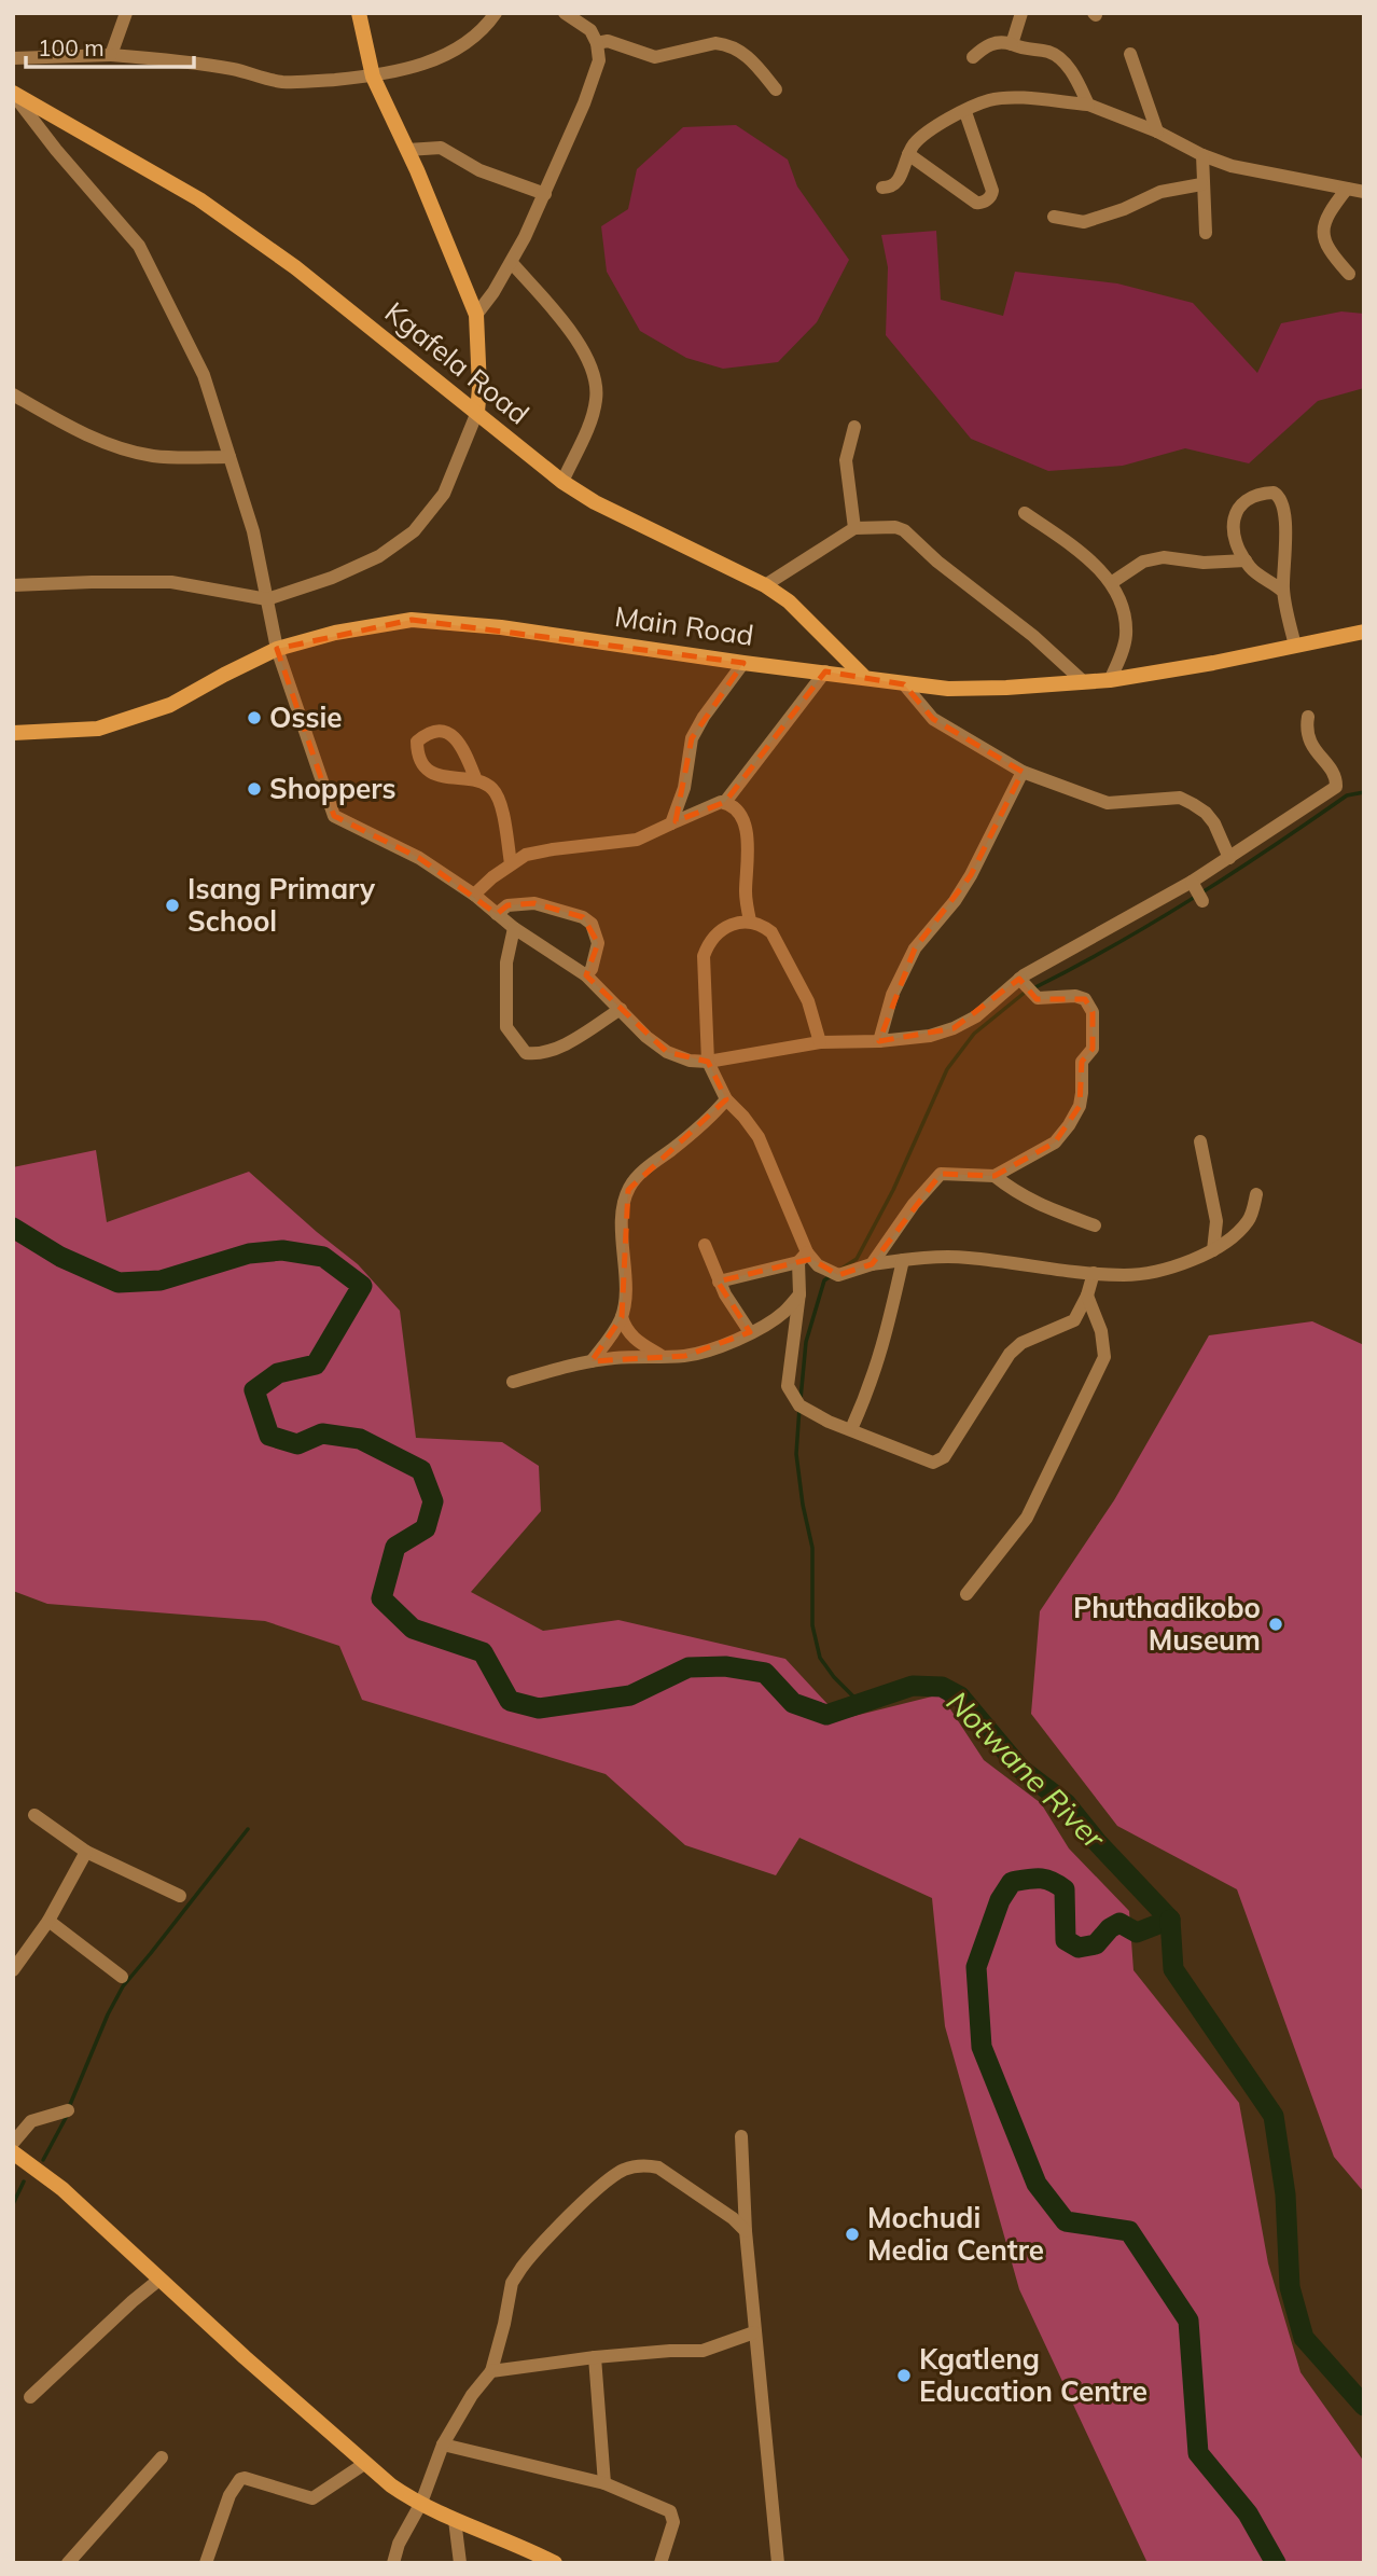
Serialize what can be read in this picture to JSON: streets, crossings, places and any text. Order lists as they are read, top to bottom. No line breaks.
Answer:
{"streets":{"street":["Kgafela Road","Main Road"]},"crossings":[["Kgafela Road","Main Road"]],"water":["Notwane River"],"places":["Ossie","Shoppers","Isang Primary School","Phuthadikobo Museum","Mochudi Media Centre","Kgatleng Education Centre"],"scale_bar":"100 m"}
